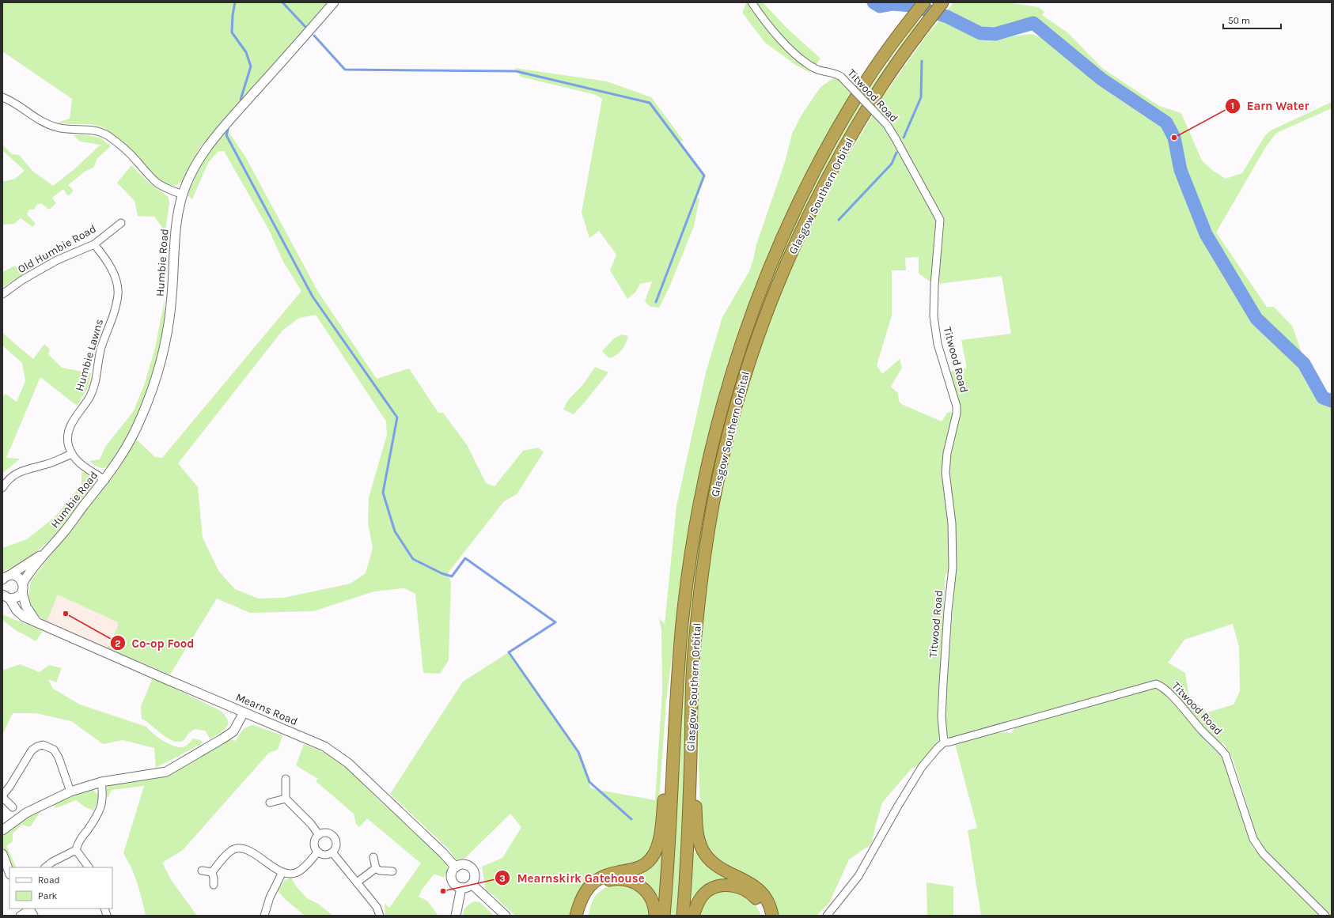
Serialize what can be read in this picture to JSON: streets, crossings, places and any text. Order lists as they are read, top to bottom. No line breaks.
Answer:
{"streets":{"highway":["Glasgow Southern Orbital"],"street":["Titwood Road","Old Humbie Road","Humbie Road","Humbie Lawns","Mearns Road"]},"crossings":[["Old Humbie Road","Humbie Lawns"],["Humbie Road","Humbie Lawns"]],"places":["Earn Water","Co-op Food","Mearnskirk Gatehouse"],"legend":["Road","Park"],"scale_bar":"50 m"}
